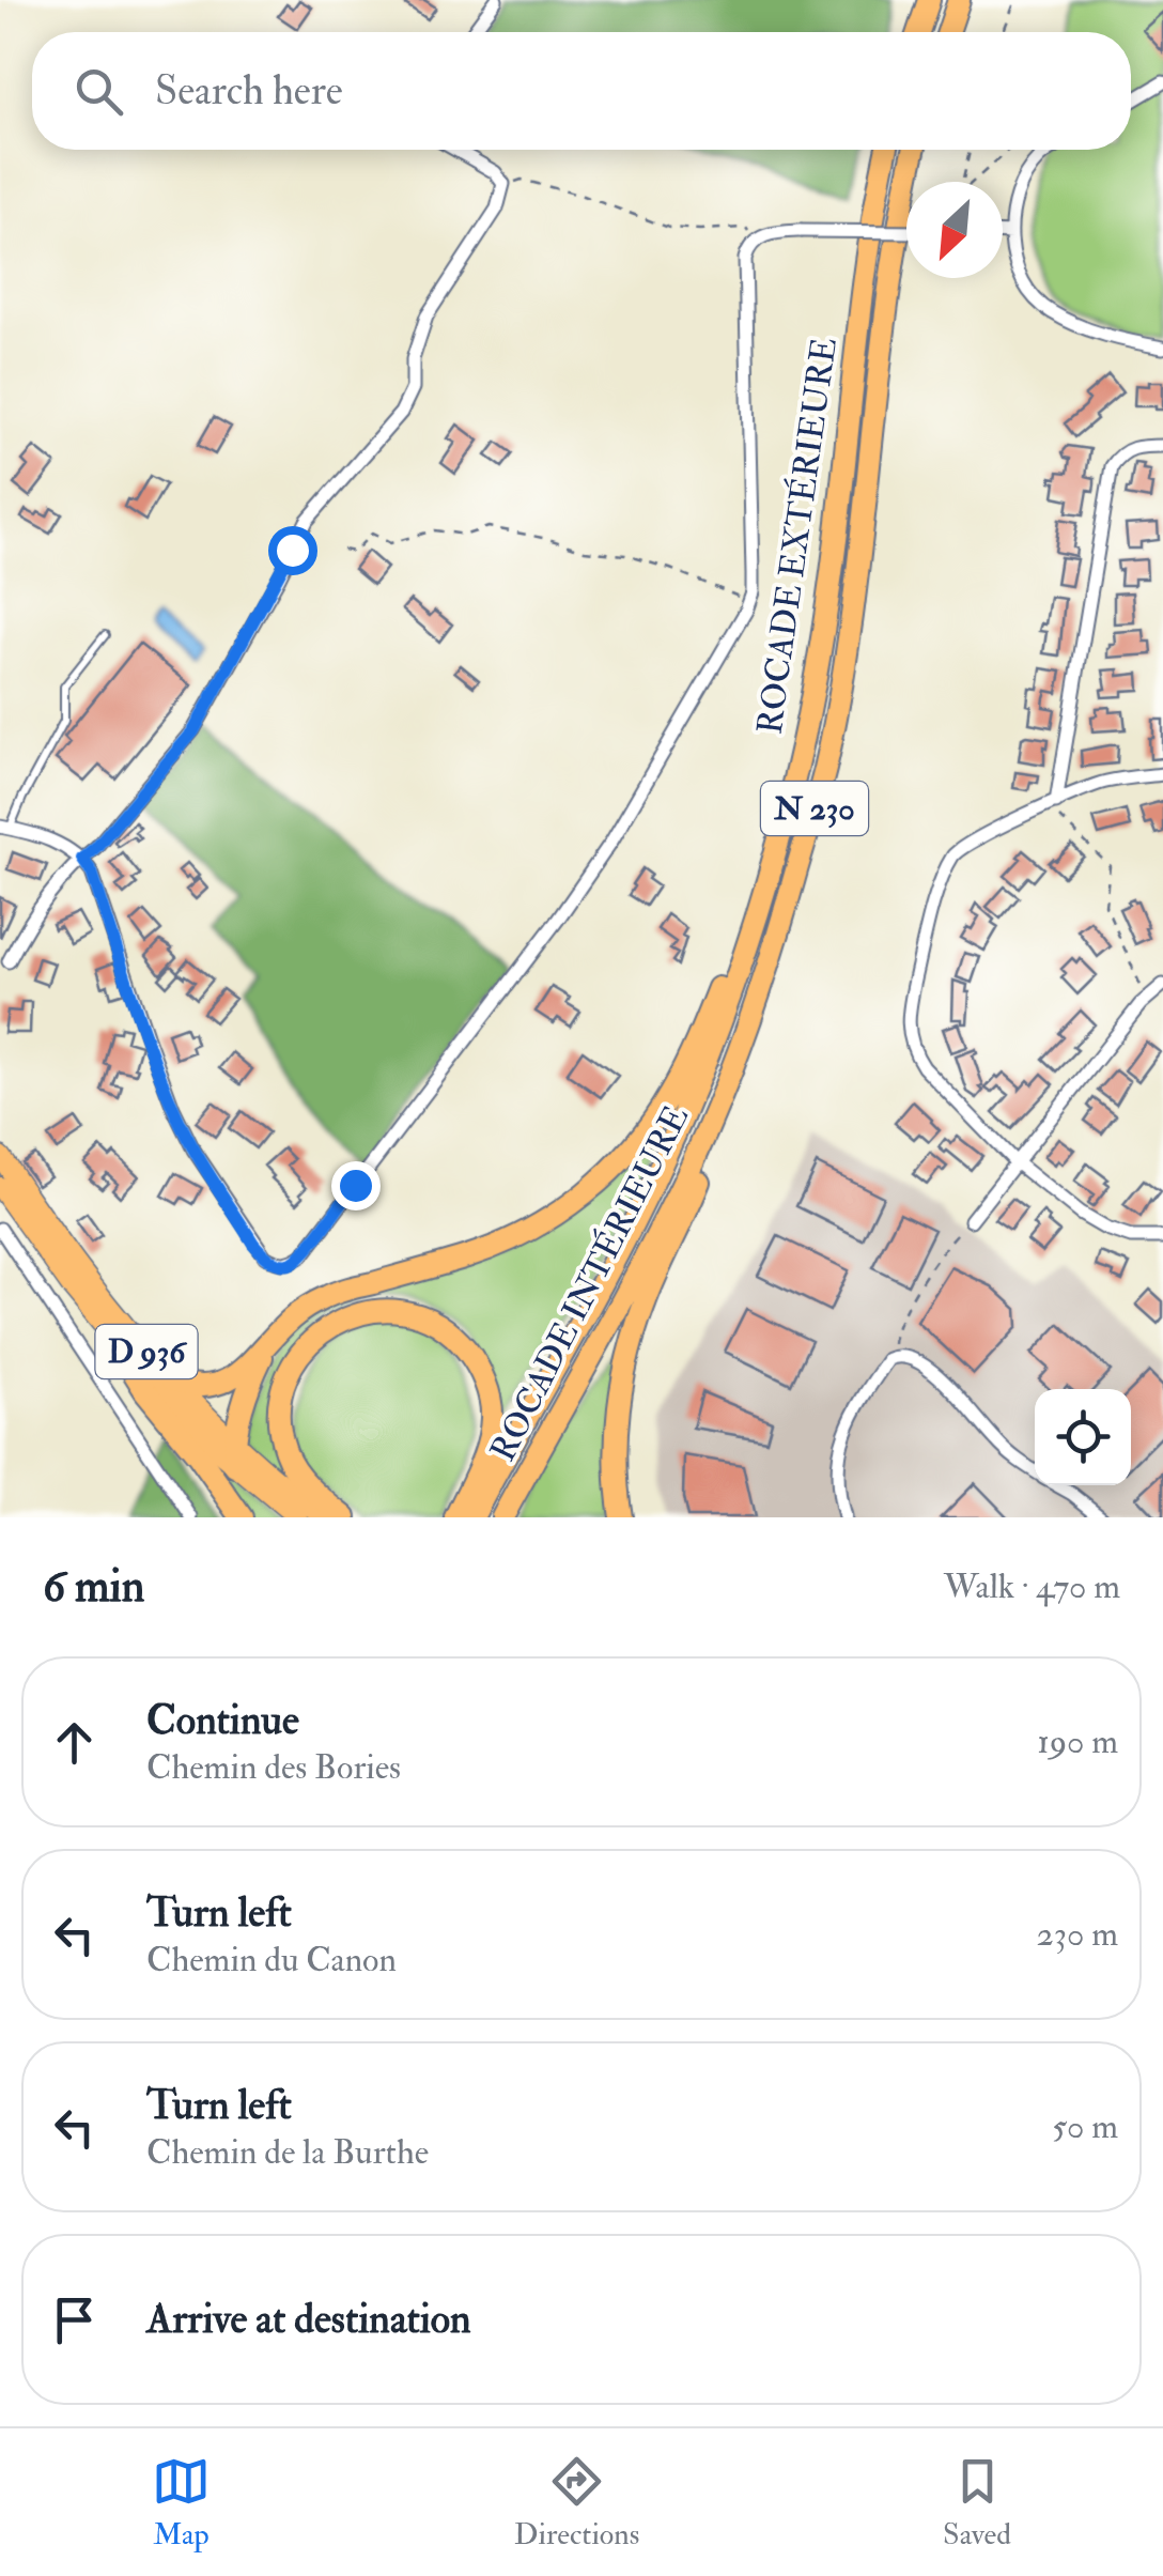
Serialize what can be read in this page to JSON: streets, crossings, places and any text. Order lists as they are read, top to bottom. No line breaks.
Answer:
{"streets":{"highway":["ROCADE EXTÉRIEURE","N 230","ROCADE INTÉRIEURE"],"main road":["D 936"]},"north":"bottom left","page":{"search":"Search here","heading":["6 min","Walk · 470 m"],"list":[["Continue","Chemin des Bories","190 m"],["Turn left","Chemin du Canon","230 m"],["Turn left","Chemin de la Burthe","50 m"],"Arrive at destination"],"nav":["Map","Directions","Saved"]}}
